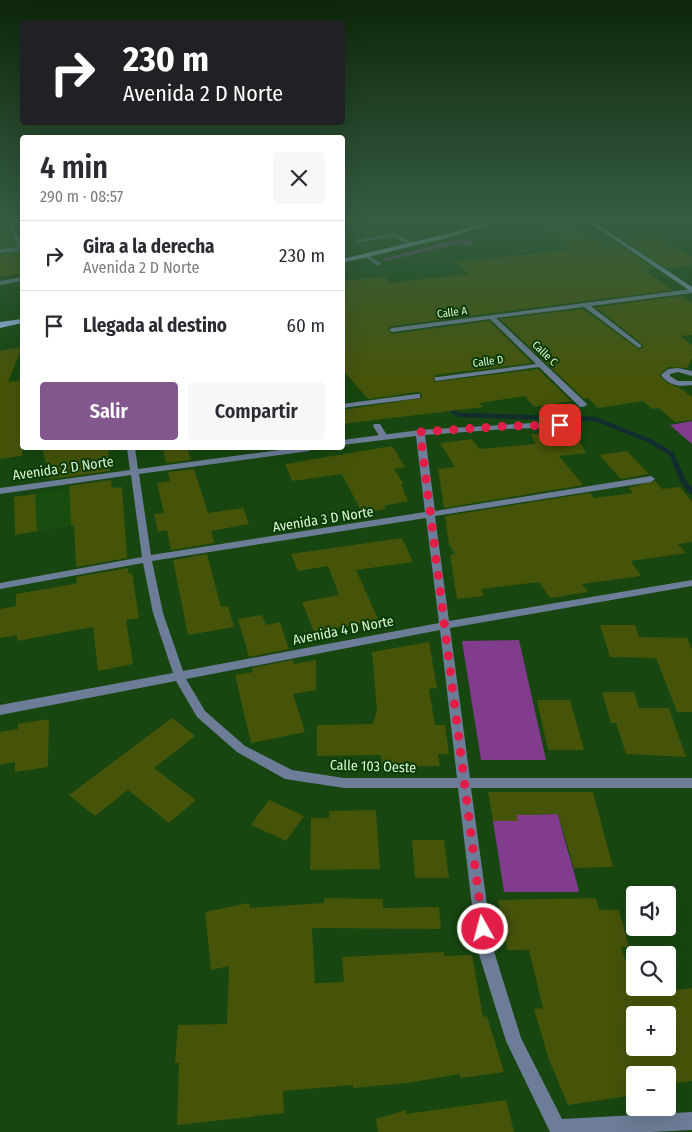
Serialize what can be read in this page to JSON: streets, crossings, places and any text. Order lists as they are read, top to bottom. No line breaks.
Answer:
{"streets":{"street":["Calle A","Calle C","Calle D","Avenida 2 D Norte","Avenida 3 D Norte","Avenida 4 D Norte","Calle 103 Oeste"]},"crossings":[["Calle A","Calle C"],["Calle C","Calle D"],["Avenida 2 D Norte","Calle 103 Oeste"],["Avenida 3 D Norte","Calle 103 Oeste"],["Avenida 4 D Norte","Calle 103 Oeste"]],"page":{"turn":["230 m","Avenida 2 D Norte"],"heading":["4 min","290 m · 08:57"],"list":[{"name":"Gira a la derecha","note":"Avenida 2 D Norte","value":"230 m"},{"name":"Llegada al destino","value":"60 m"}],"buttons":["Salir","Compartir"],"map_buttons":["+","−"]}}
